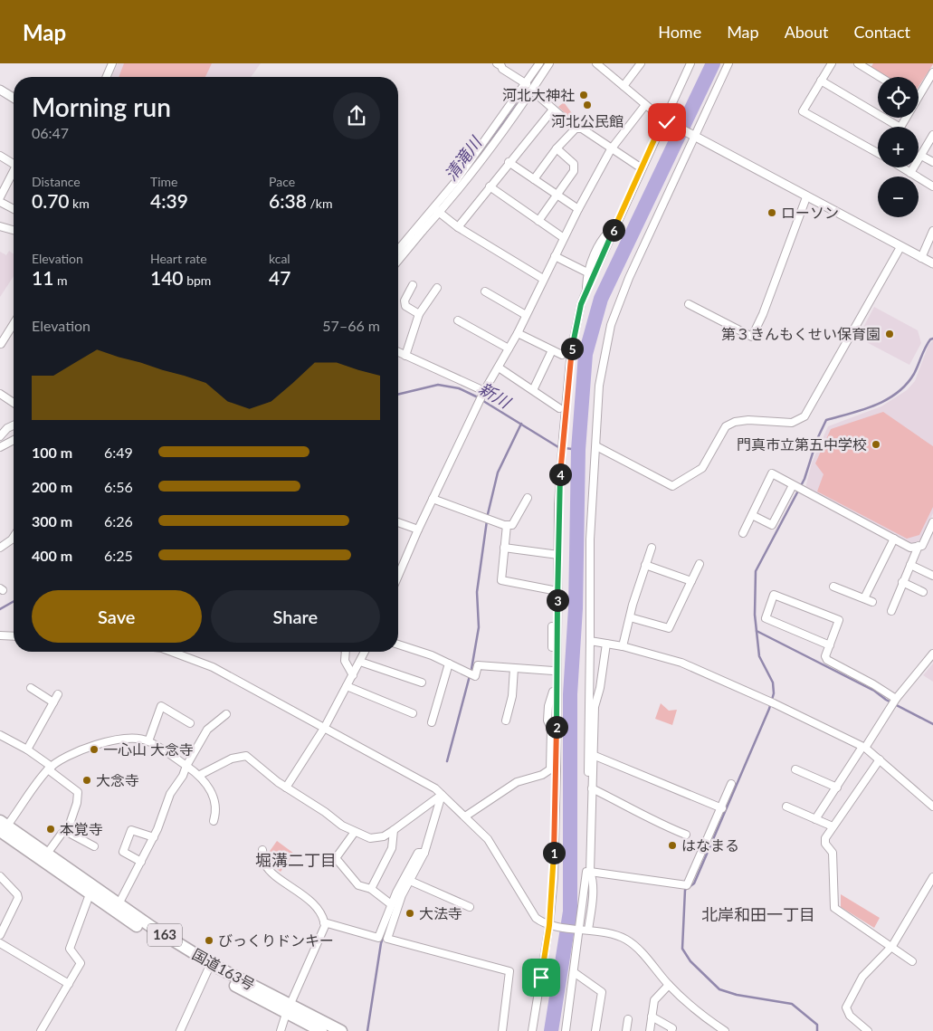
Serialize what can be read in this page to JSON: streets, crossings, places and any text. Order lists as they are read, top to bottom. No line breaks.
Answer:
{"streets":{"highway":["163","国道163号"]},"districts":["堀溝二丁目","北岸和田一丁目"],"water":["清滝川","新川"],"places":["河北大神社","河北公民館","ローソン","第３きんもくせい保育園","門真市立第五中学校","一心山 大念寺","大念寺","本覚寺","はなまる","大法寺","びっくりドンキー"],"page":{"header":"Map","nav":["Home","Map","About","Contact"],"map_buttons":["+","−"],"heading":["Morning run","06:47"],"stats":[["Distance","0.70 km"],["Time","4:39"],["Pace","6:38 /km"],["Elevation","11 m"],["Heart rate","140 bpm"],["kcal","47"]],"pins":["6","5","4","3","2","1"],"chart":["Elevation","57–66 m"],"list":[{"name":"100 m","note":"6:49"},{"name":"200 m","note":"6:56"},{"name":"300 m","note":"6:26"},{"name":"400 m","note":"6:25"}],"buttons":["Save","Share"]}}
